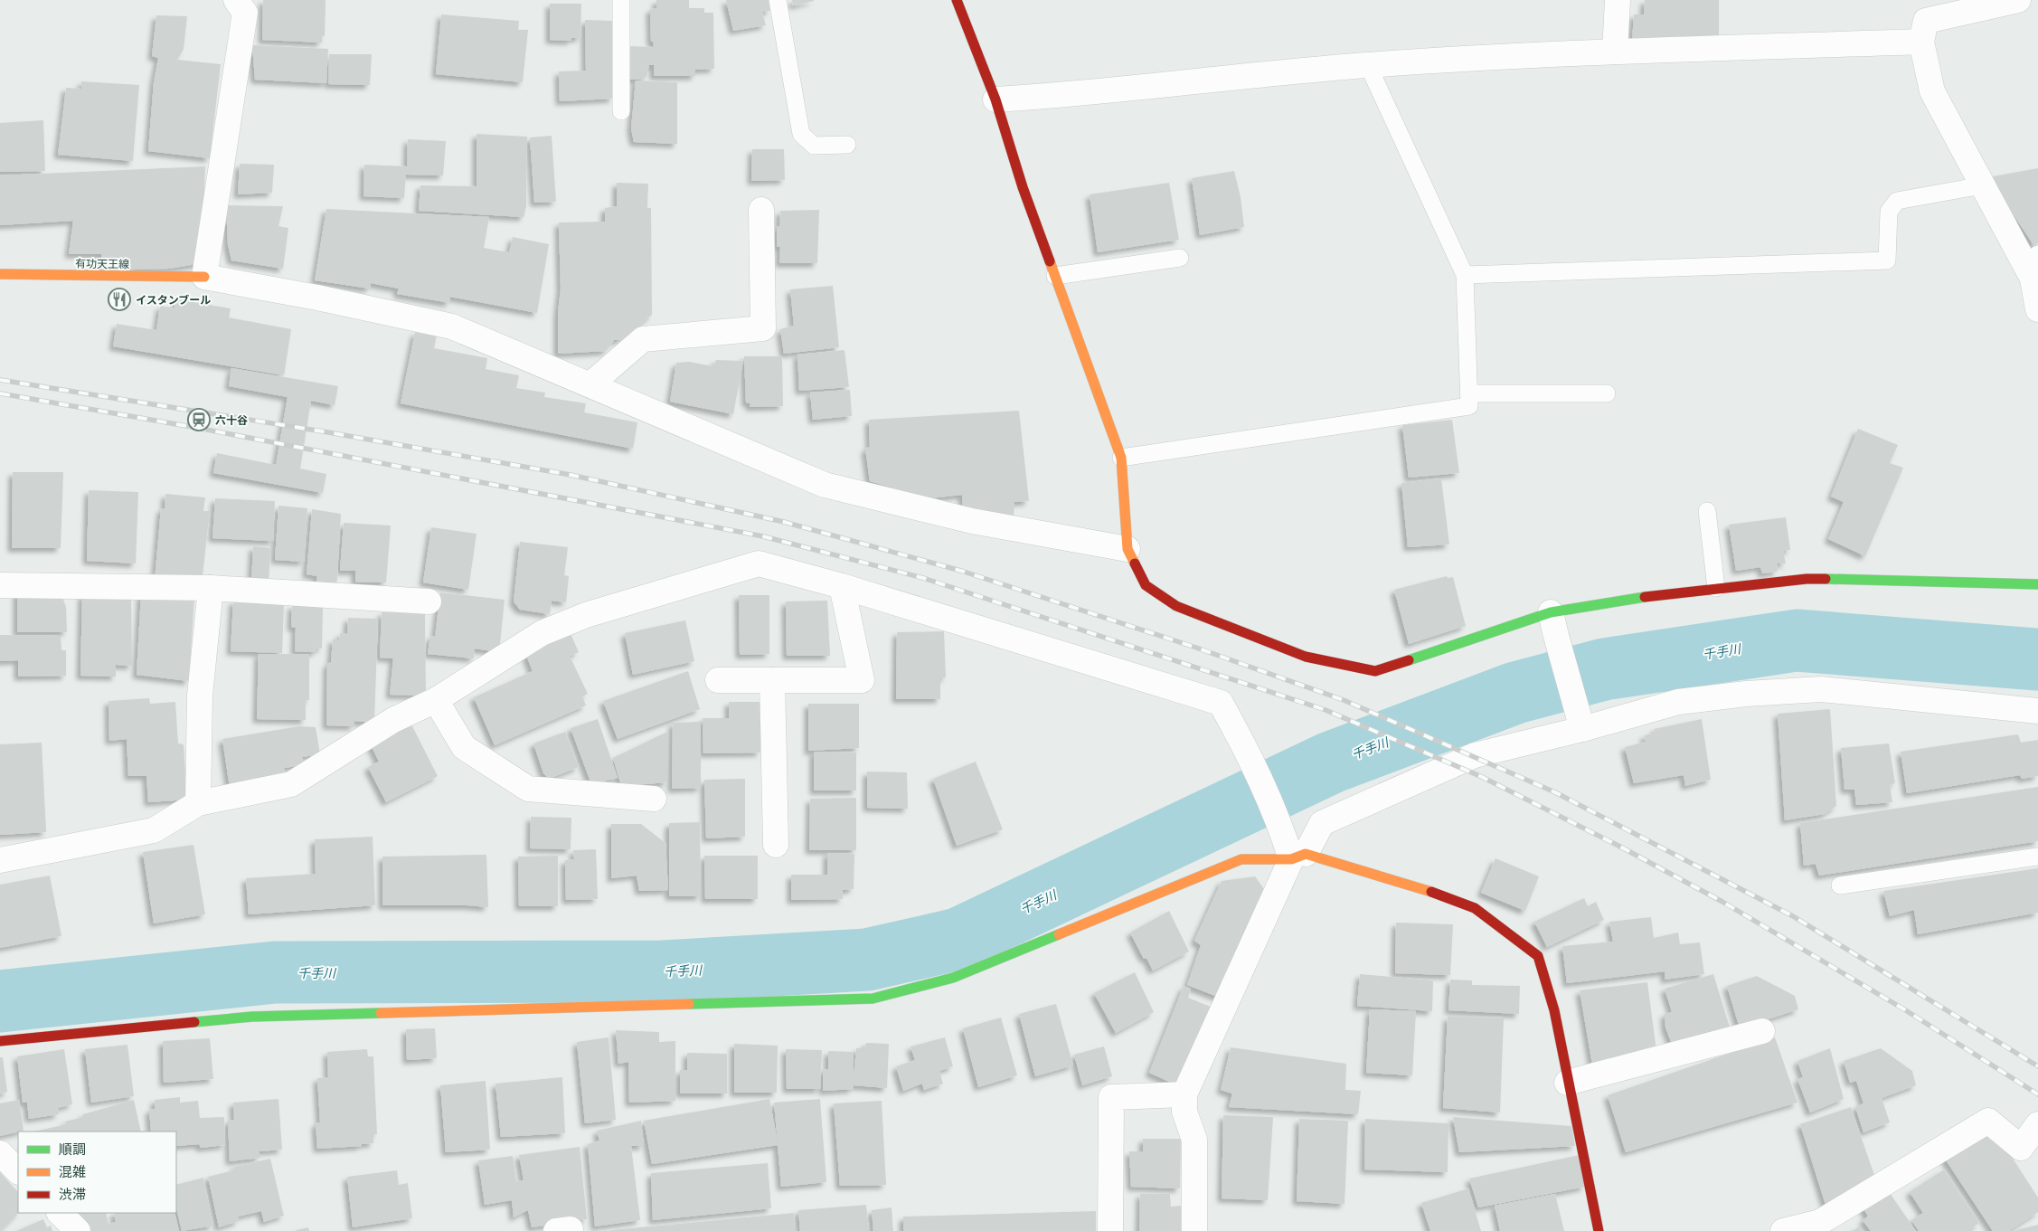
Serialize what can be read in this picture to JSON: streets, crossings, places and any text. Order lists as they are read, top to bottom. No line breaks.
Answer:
{"streets":{"street":["有功天王線"]},"water":["千手川"],"places":{"restaurant":["イスタンブール"],"station":["六十谷"]},"legend":["順調","混雑","渋滞"]}
